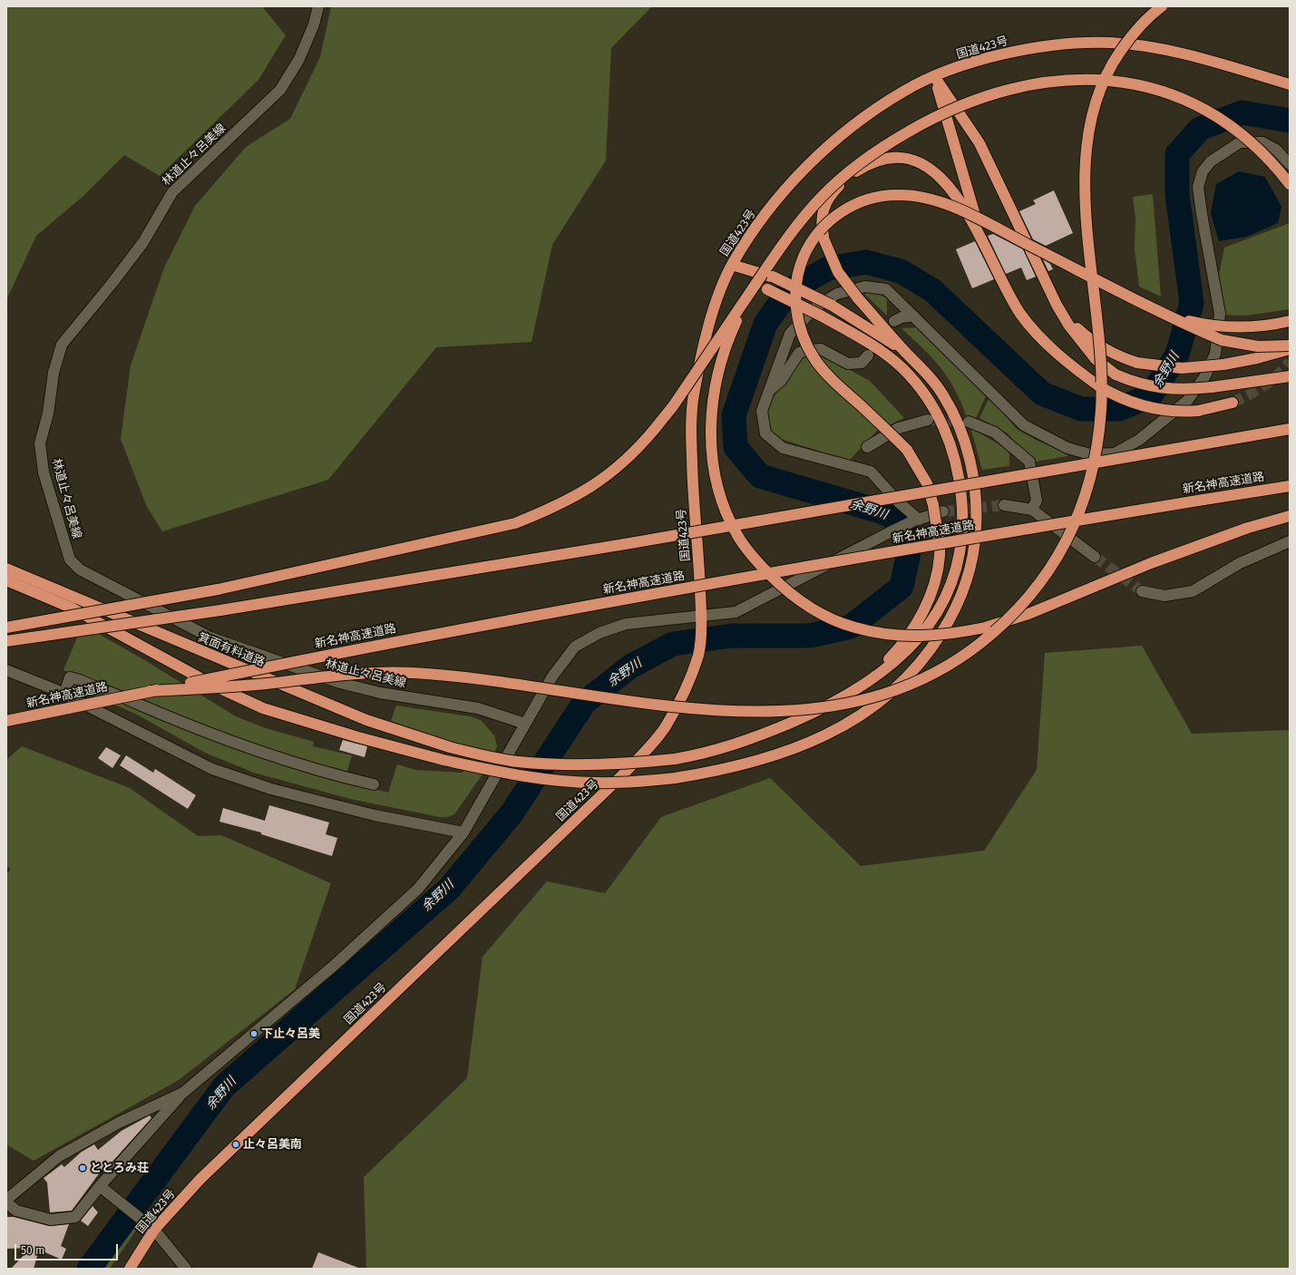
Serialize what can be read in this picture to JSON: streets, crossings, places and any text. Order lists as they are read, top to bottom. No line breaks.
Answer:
{"streets":{"highway":["国道423号","新名神高速道路","箕面有料道路"],"street":["林道止々呂美線"]},"water":["余野川"],"places":["下止々呂美","止々呂美南","ととろみ荘"],"scale_bar":"50 m"}
